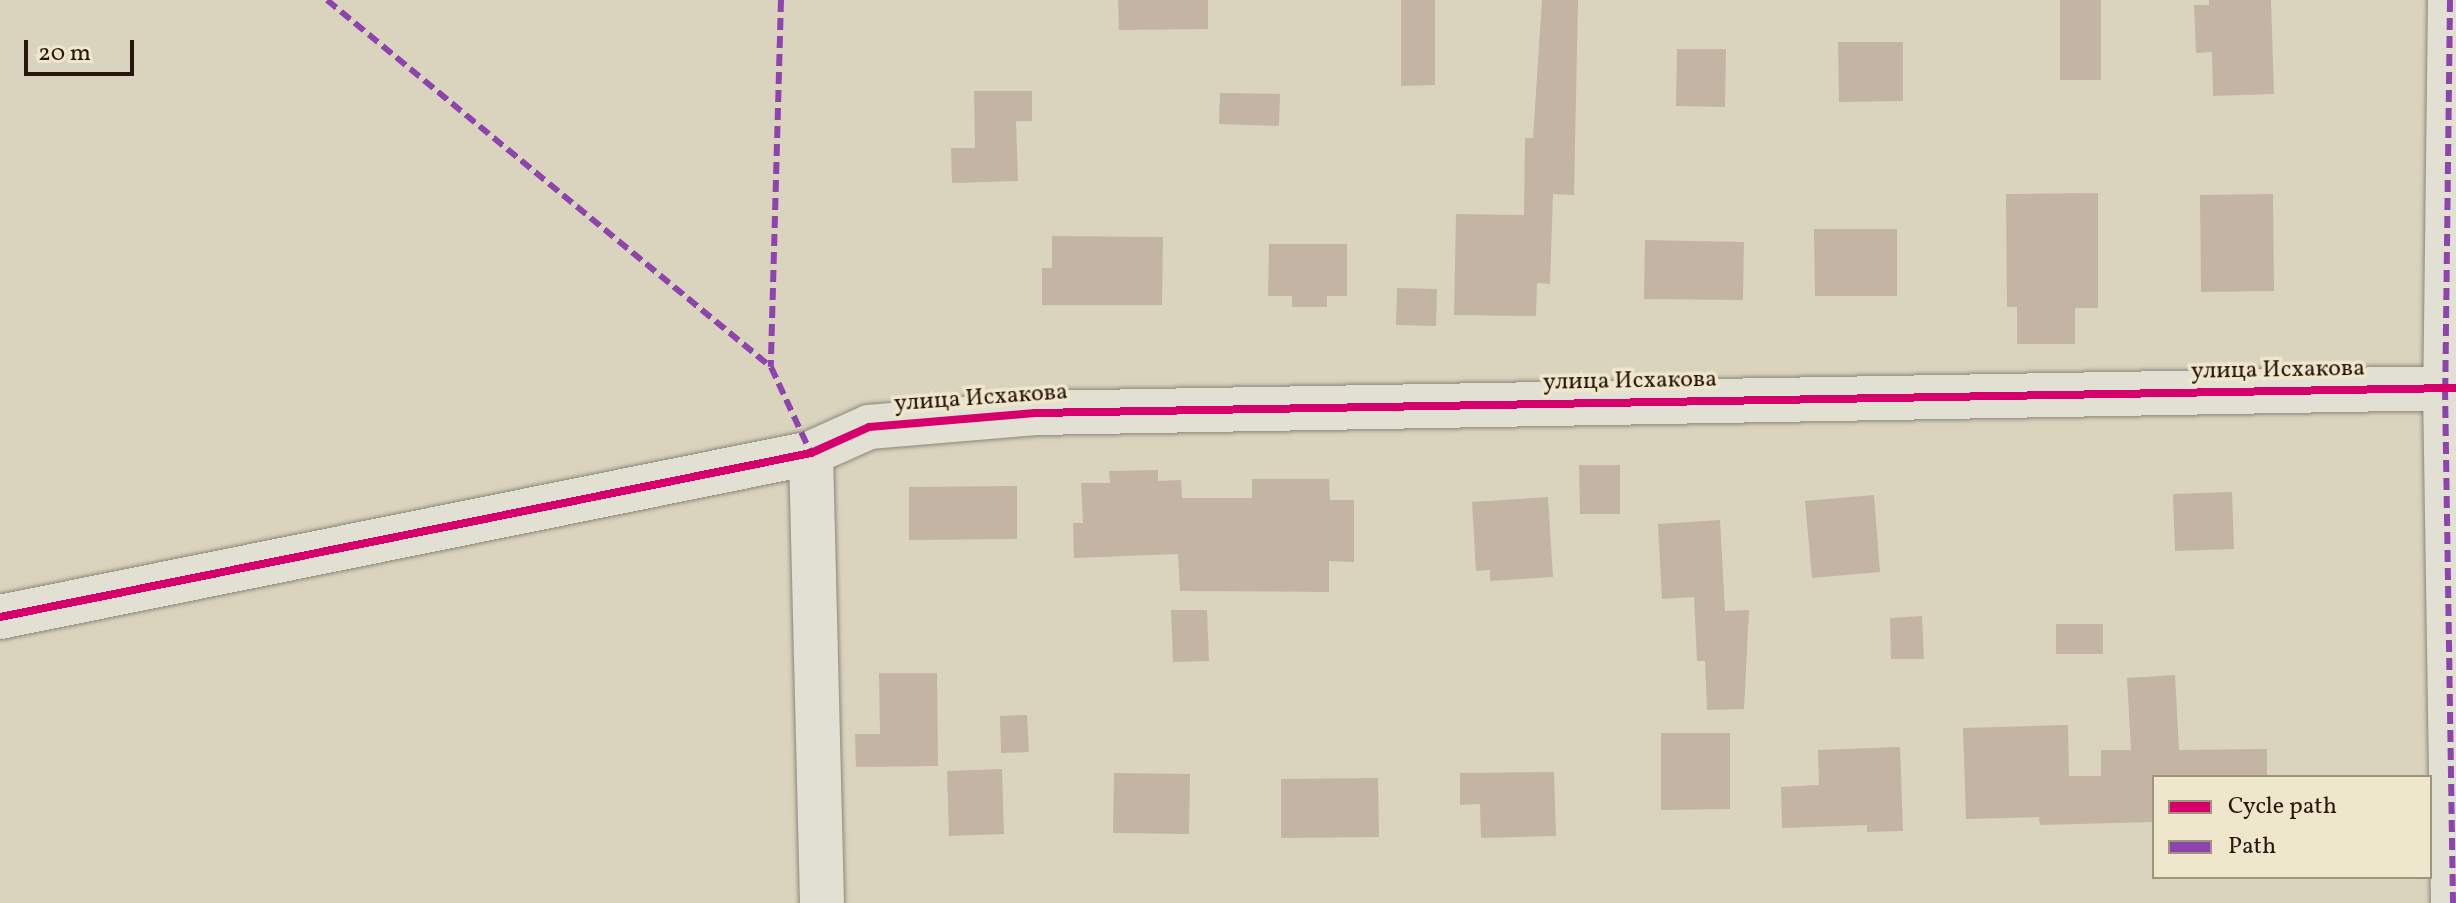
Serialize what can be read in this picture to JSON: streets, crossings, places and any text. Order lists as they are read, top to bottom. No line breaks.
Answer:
{"streets":{"street":["улица Исхакова"]},"legend":["Cycle path","Path"],"scale_bar":"20 m"}
